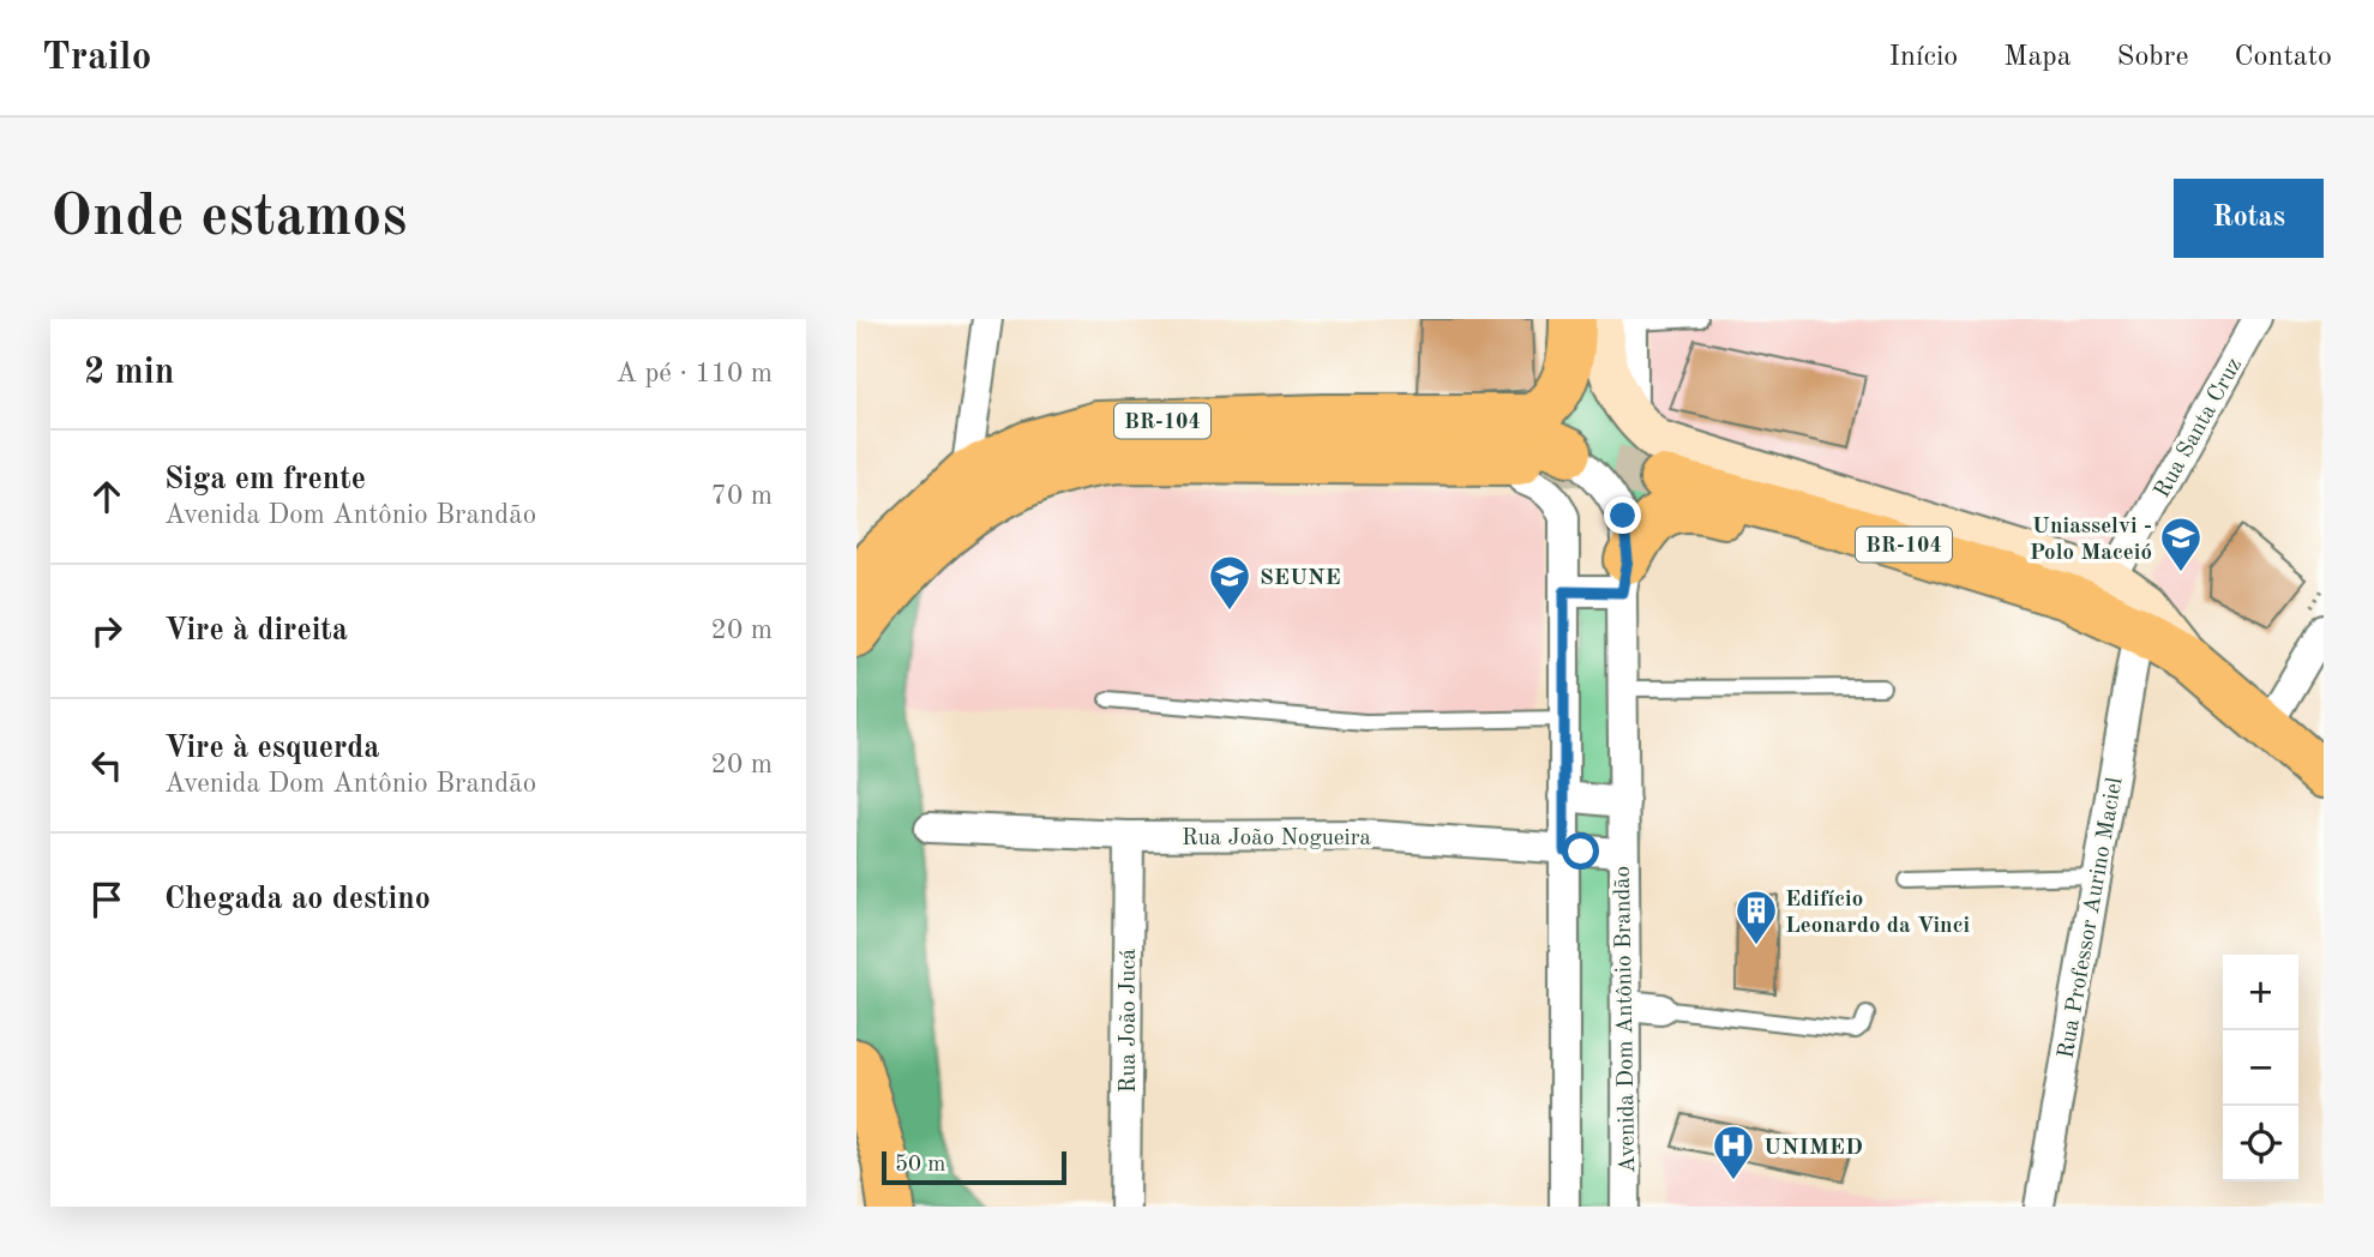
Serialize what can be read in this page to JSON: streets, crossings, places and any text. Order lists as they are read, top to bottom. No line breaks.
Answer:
{"streets":{"highway":["BR-104"],"street":["Rua Santa Cruz","Rua João Nogueira","Rua Professor Aurino Maciel","Avenida Dom Antônio Brandão","Rua João Jucá"]},"crossings":[["BR-104","Rua Professor Aurino Maciel"],["Rua João Nogueira","Avenida Dom Antônio Brandão"],["Rua João Nogueira","Rua João Jucá"]],"places":{"school or university":["Uniasselvi - Polo Maceió","SEUNE"],"building":["Edifício Leonardo da Vinci"],"hospital":["UNIMED"]},"scale_bar":"50 m","page":{"header":"Trailo","nav":["Início","Mapa","Sobre","Contato"],"buttons":"Rotas","title":"Onde estamos","heading":["2 min","A pé · 110 m"],"list":[["Siga em frente","Avenida Dom Antônio Brandão","70 m"],["Vire à direita","20 m"],["Vire à esquerda","Avenida Dom Antônio Brandão","20 m"],"Chegada ao destino"],"map_buttons":["+","−"],"scale":"50 m"}}
